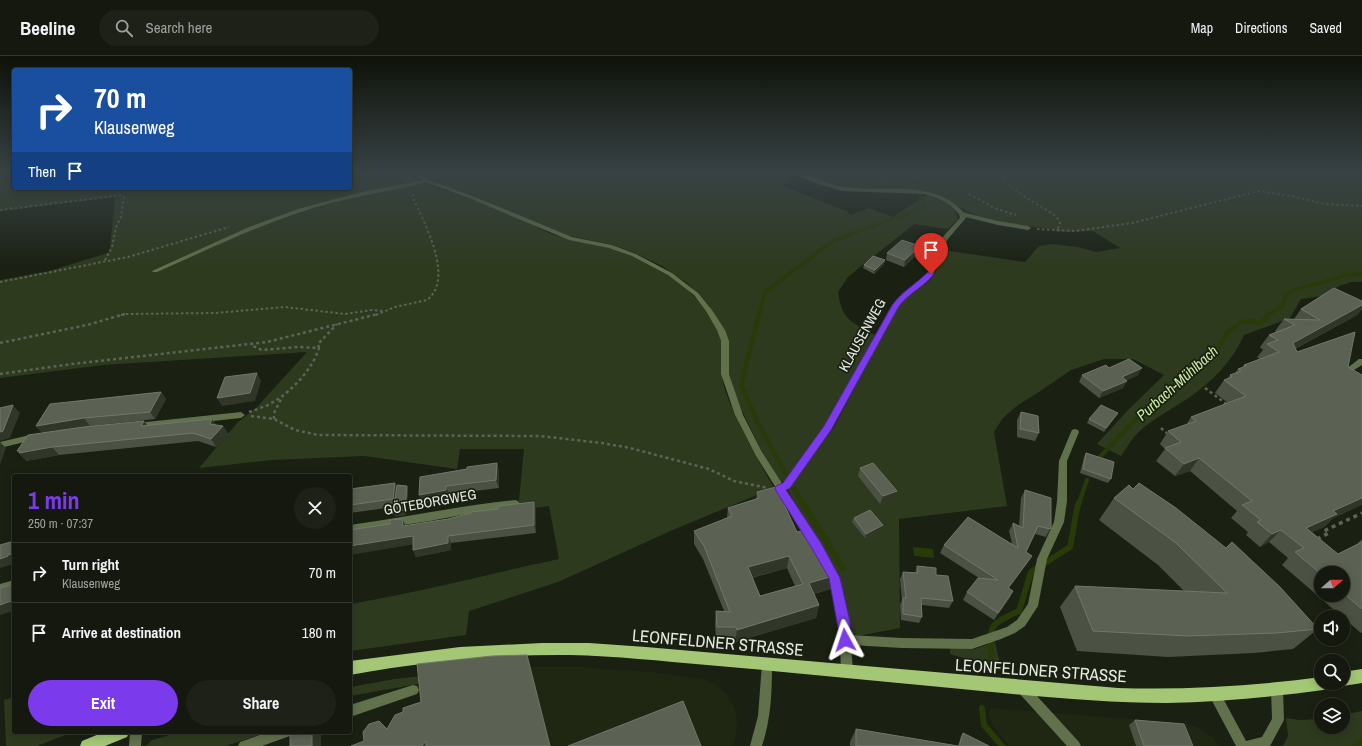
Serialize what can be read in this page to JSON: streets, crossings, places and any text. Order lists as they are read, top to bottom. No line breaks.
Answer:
{"streets":{"main road":["LEONFELDNER STRASSE"],"street":["KLAUSENWEG","GÖTEBORGWEG"]},"water":["Purbach-Mühlbach"],"north":"right","page":{"header":"Beeline","search":"Search here","nav":["Map","Directions","Saved"],"turn":["70 m","Klausenweg"],"then":"Then","heading":["1 min","250 m · 07:37"],"list":[{"name":"Turn right","note":"Klausenweg","value":"70 m"},{"name":"Arrive at destination","value":"180 m"}],"buttons":["Exit","Share"]}}
